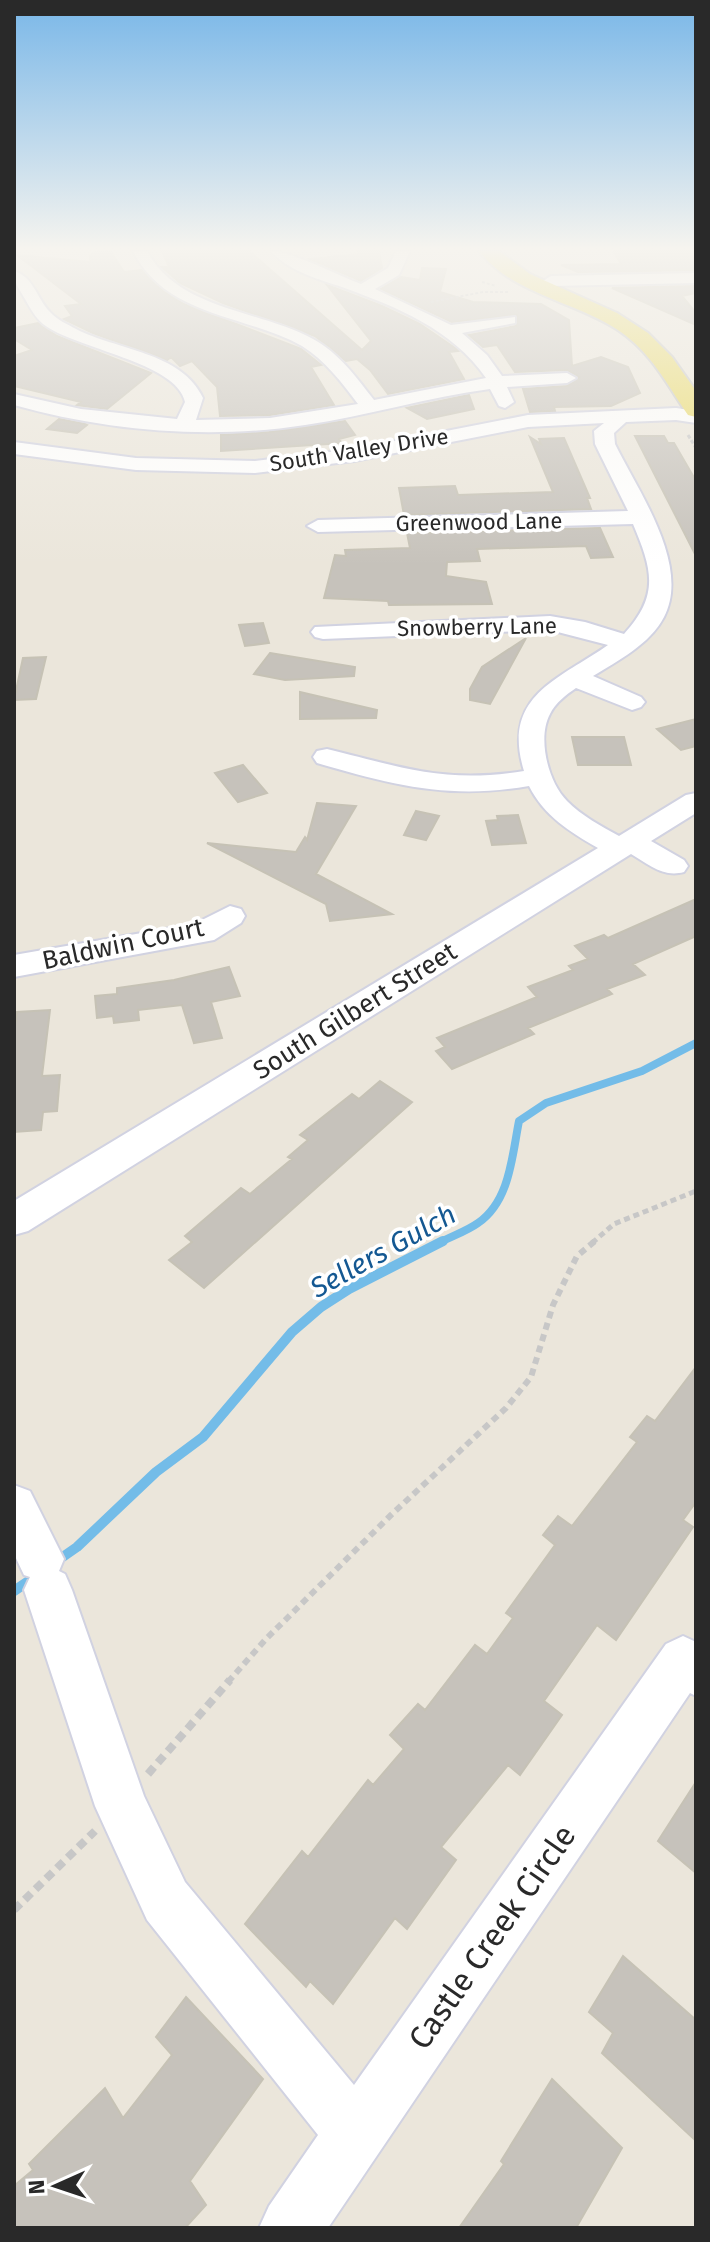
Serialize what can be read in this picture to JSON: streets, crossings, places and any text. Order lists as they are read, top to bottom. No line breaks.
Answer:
{"streets":{"street":["South Valley Drive","Greenwood Lane","Snowberry Lane","Baldwin Court","South Gilbert Street","Castle Creek Circle"]},"water":["Sellers Gulch"],"north":"left"}
